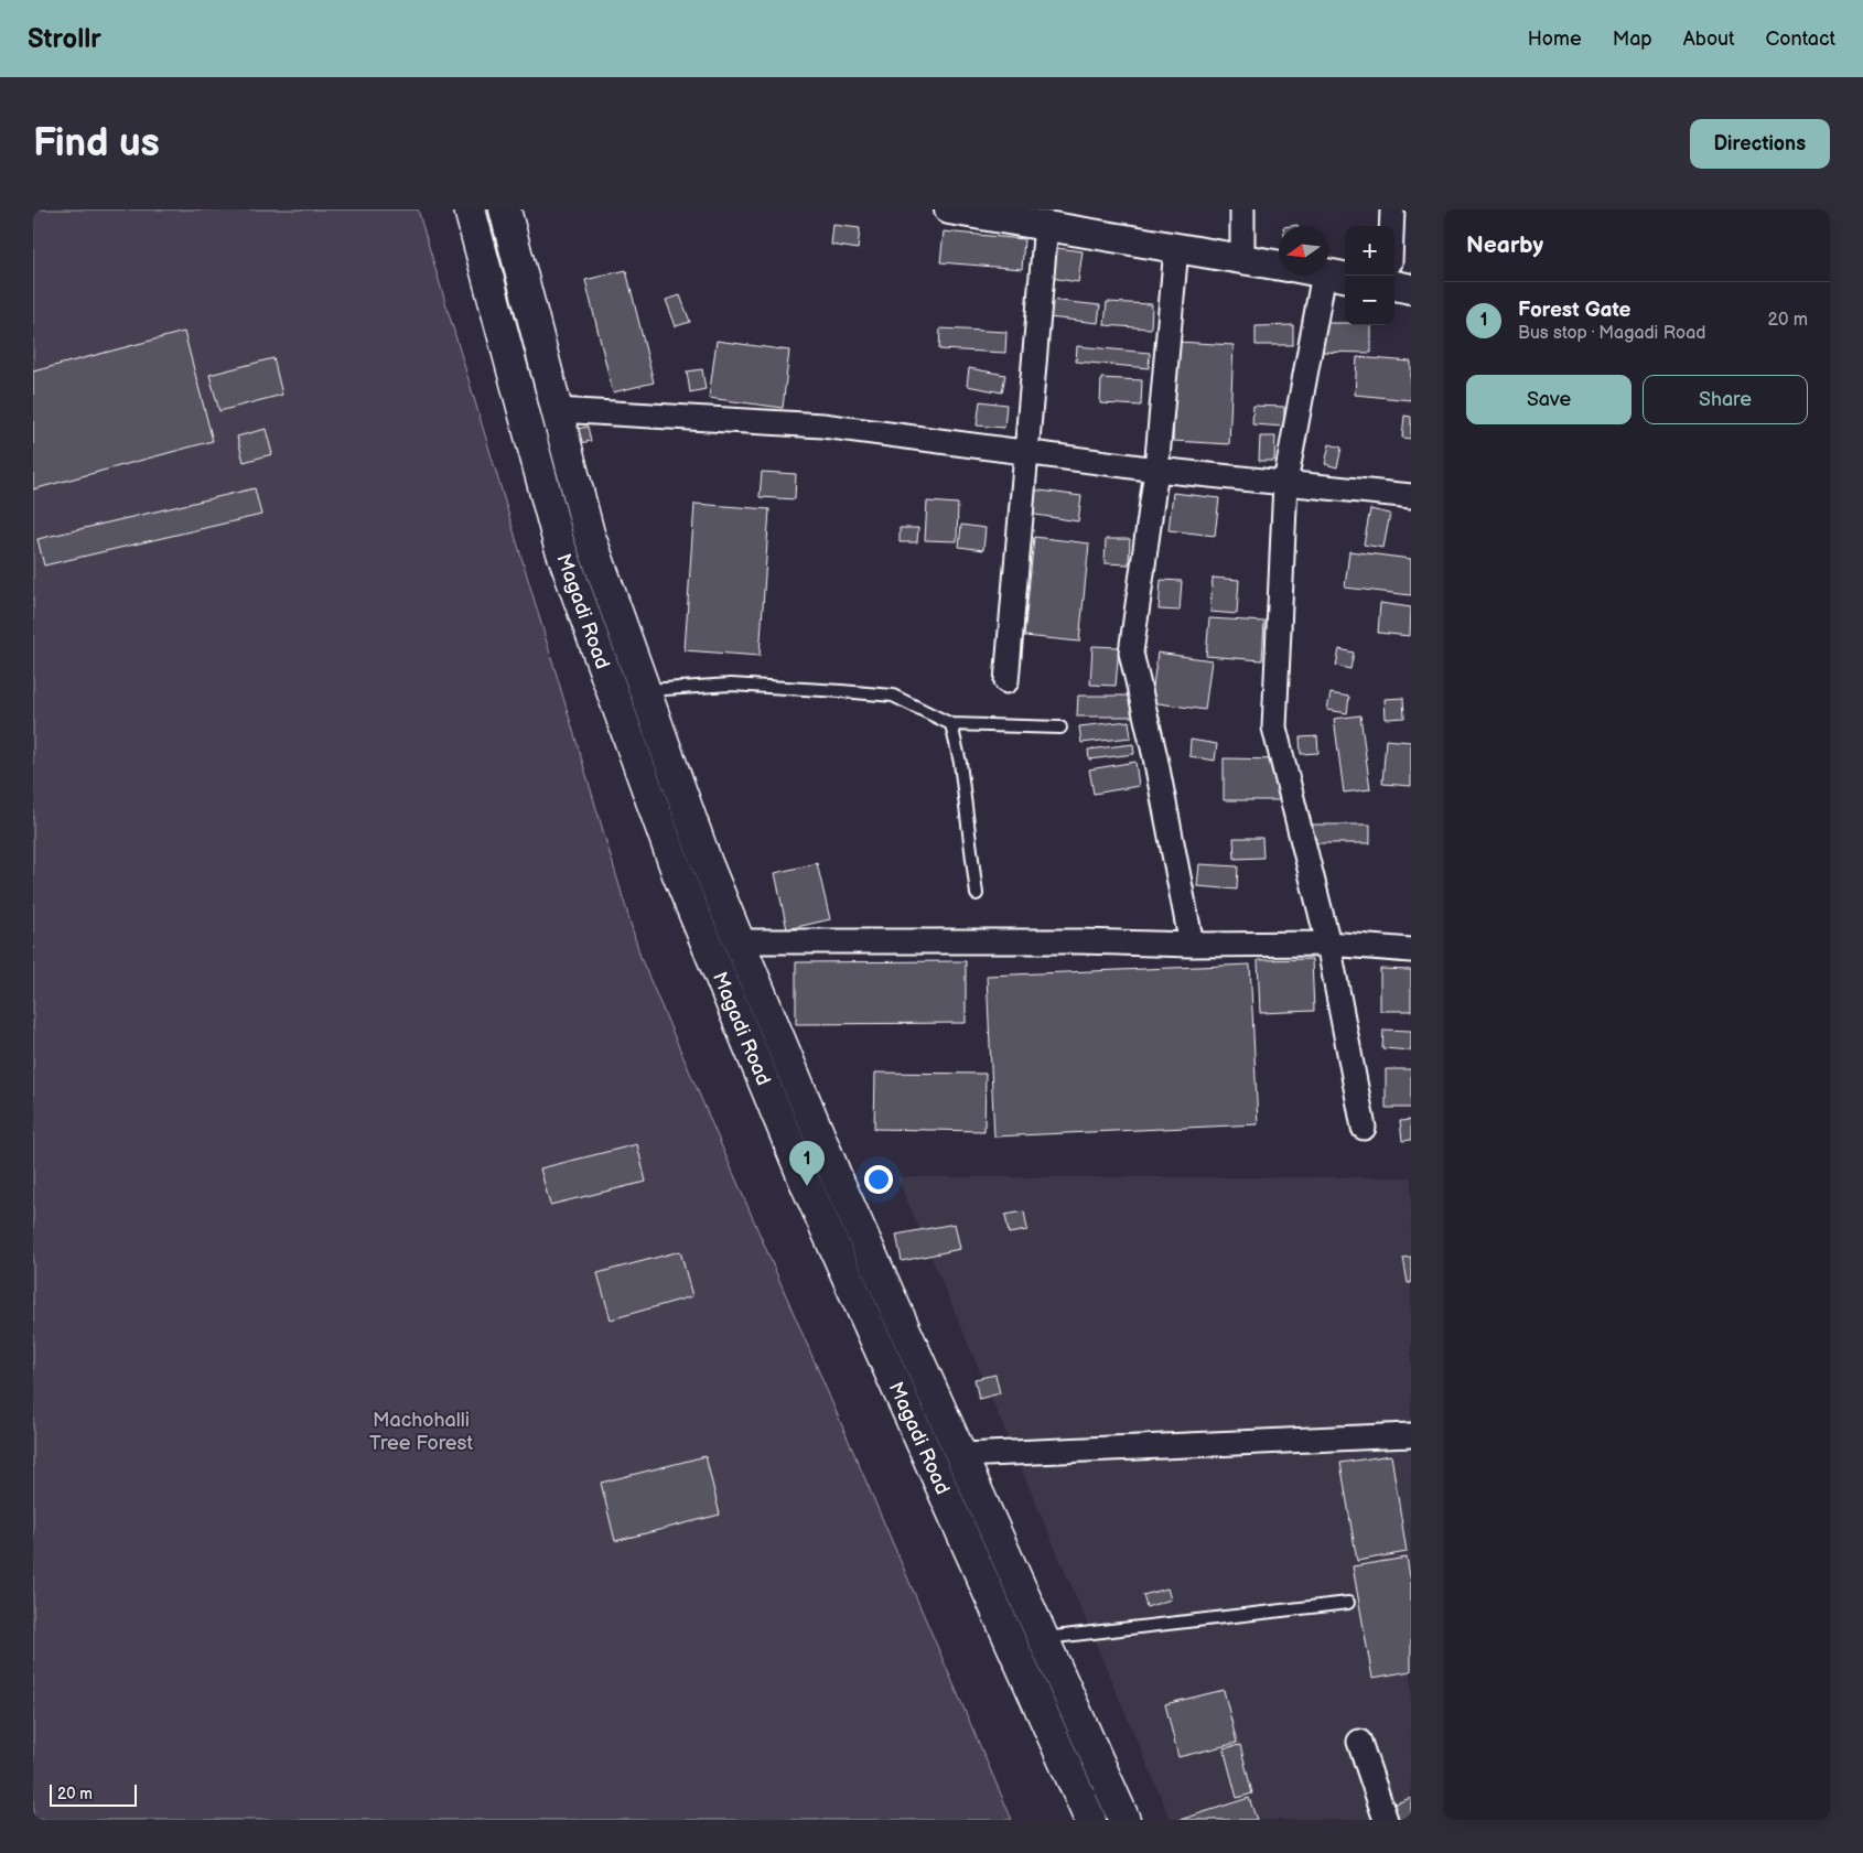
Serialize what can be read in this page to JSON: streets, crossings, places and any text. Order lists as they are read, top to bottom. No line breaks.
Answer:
{"streets":{"main road":["Magadi Road"]},"parks":["Machohalli Tree Forest"],"scale_bar":"20 m","north":"left","page":{"header":"Strollr","nav":["Home","Map","About","Contact"],"buttons":["Directions",["Save","Share"]],"title":"Find us","heading":"Nearby","map_buttons":["+","−"],"list":[{"mark":"1","name":"Forest Gate","note":"Bus stop · Magadi Road","value":"20 m"}],"pins":"1","scale":"20 m"}}
